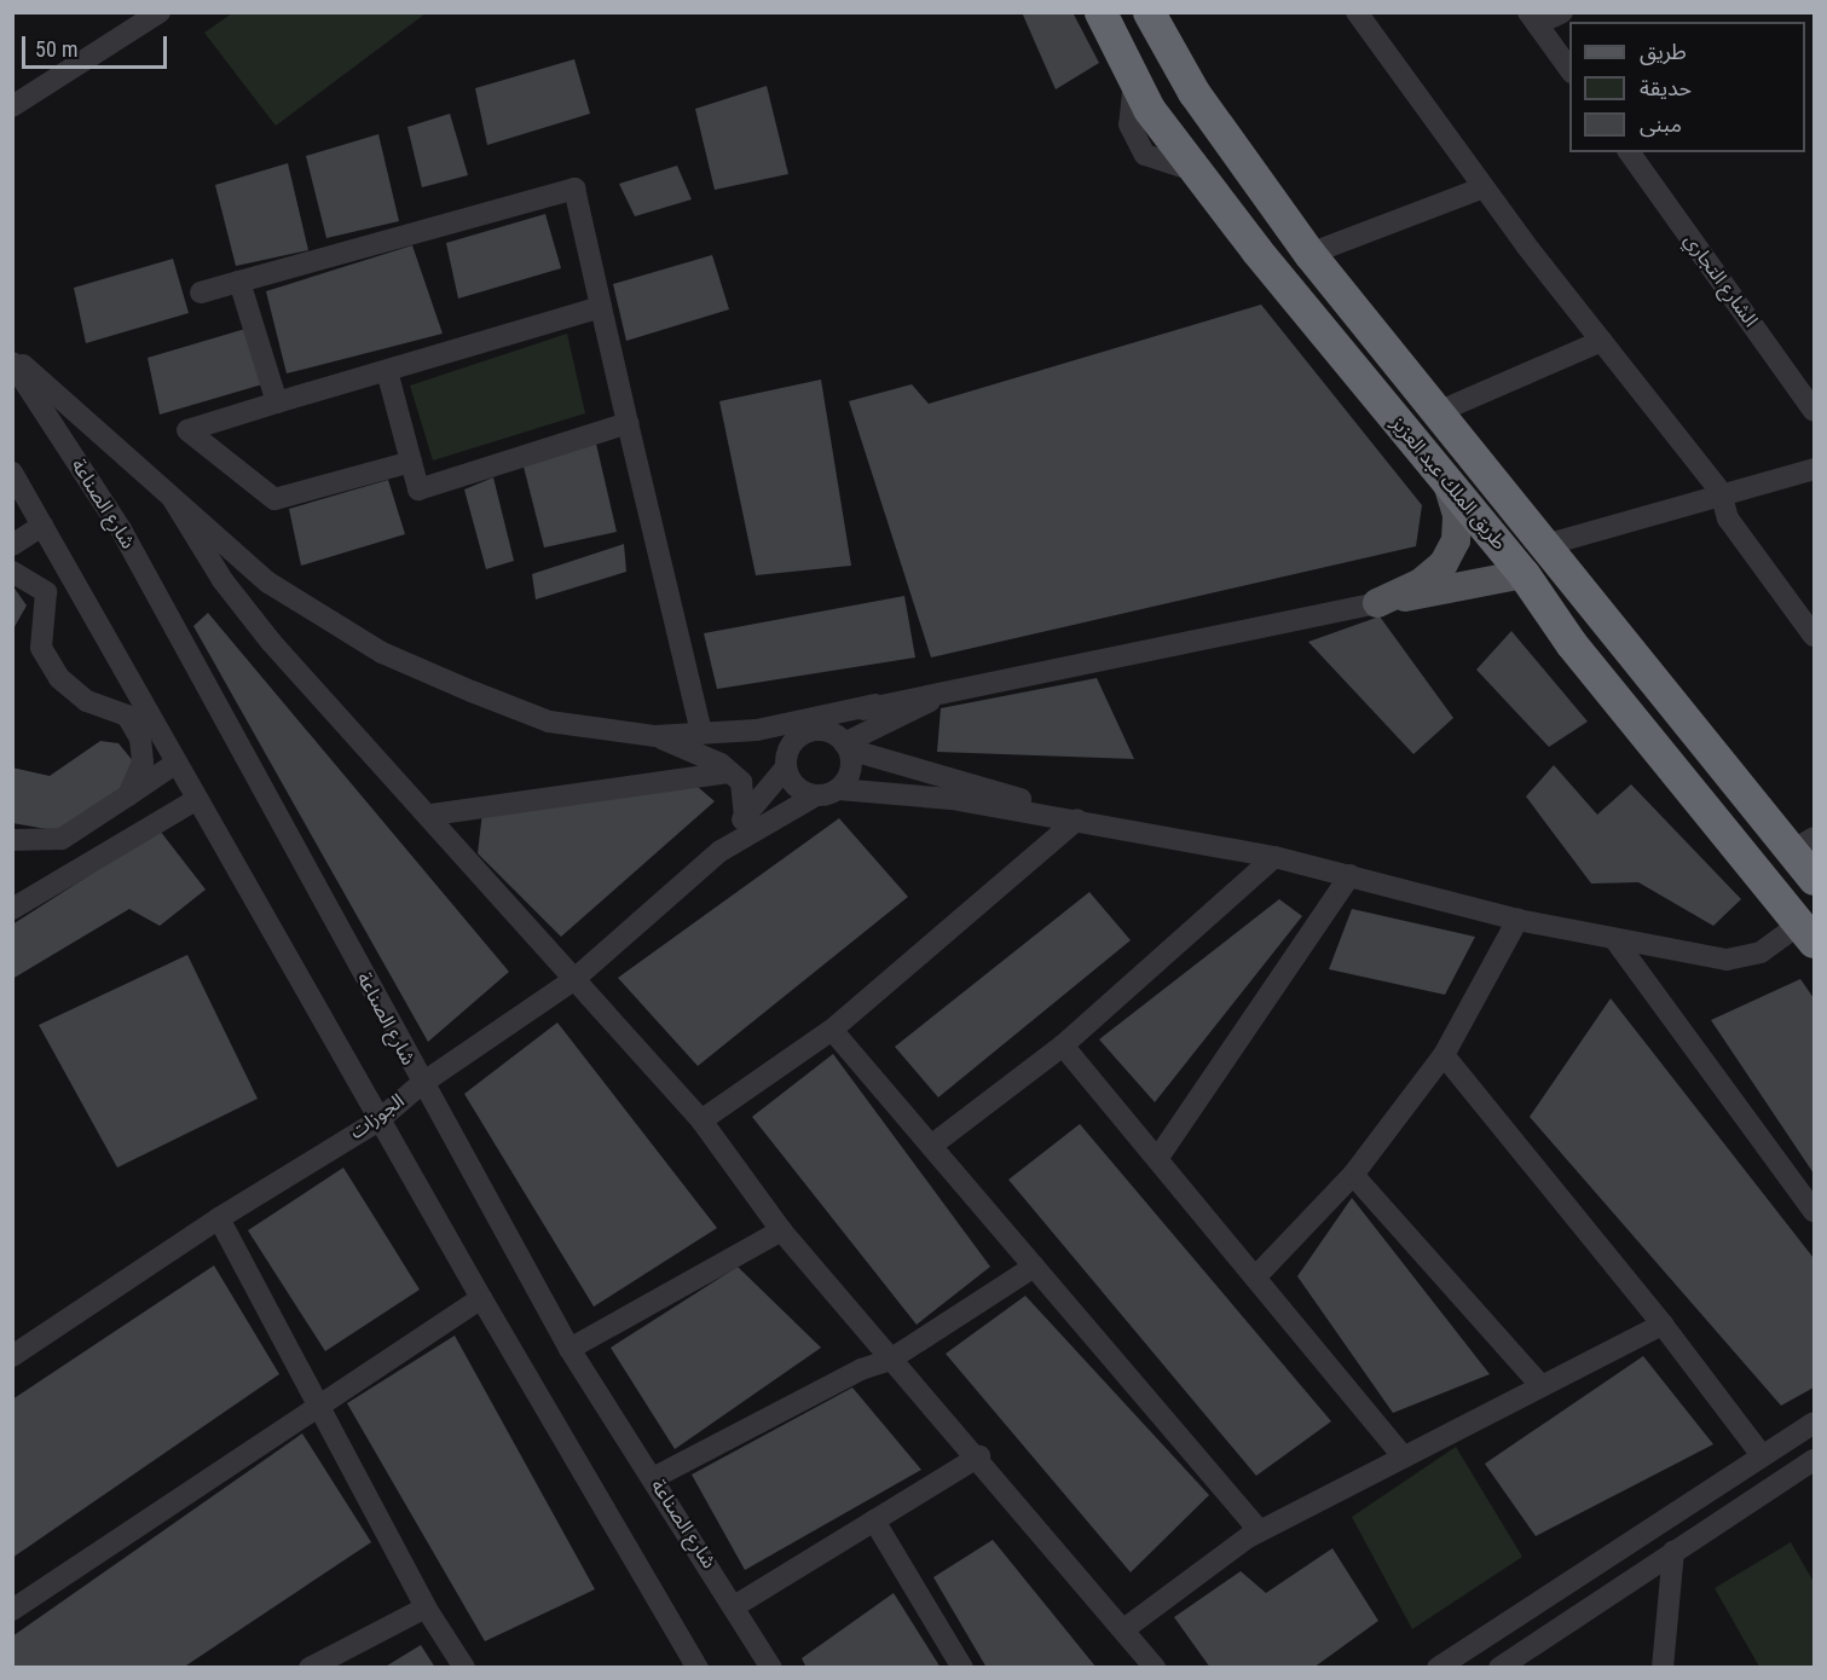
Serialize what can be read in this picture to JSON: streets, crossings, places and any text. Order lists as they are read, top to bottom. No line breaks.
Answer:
{"streets":{"highway":["طريق الملك عبد العزيز"],"street":["الشارع التجاري","شارع الصناعة","الجوزات"]},"crossings":[["شارع الصناعة","الجوزات"]],"legend":["طريق","حديقة","مبنى"],"scale_bar":"50 m"}
